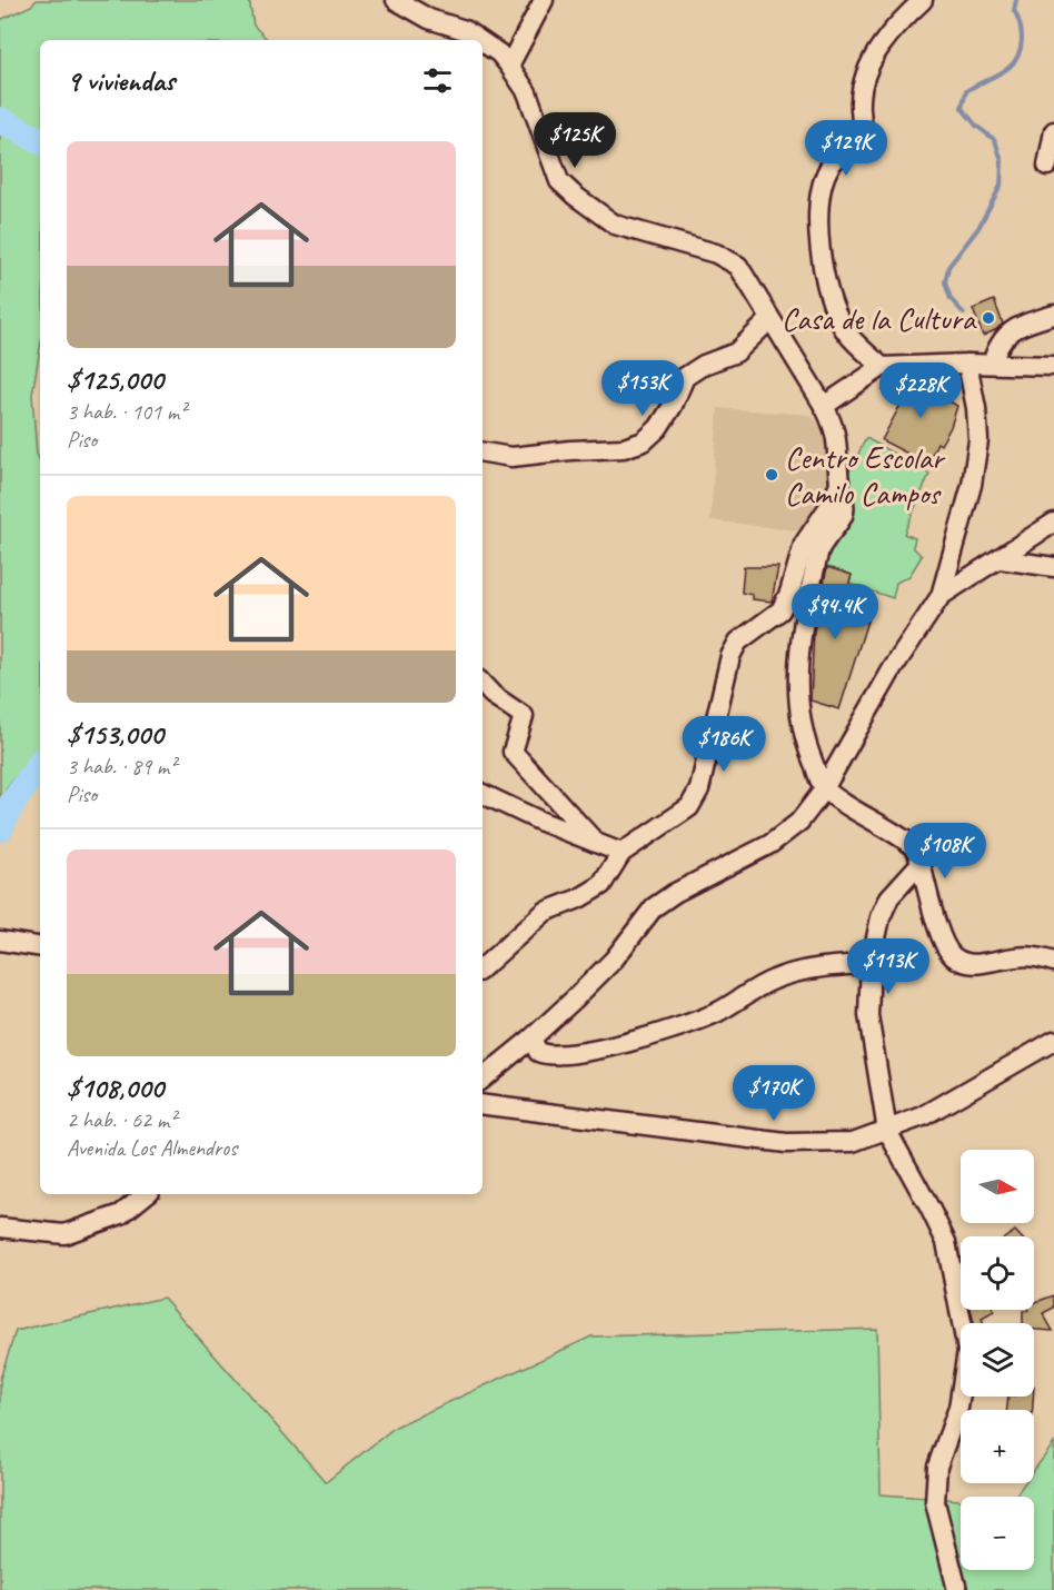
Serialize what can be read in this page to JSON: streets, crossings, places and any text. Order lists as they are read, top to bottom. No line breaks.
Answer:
{"places":["Casa de la Cultura","Centro Escolar Camilo Campos"],"north":"right","page":{"heading":"9 viviendas","price":["$125K","$129K","$153K","$228K","$94.4K","$186K","$108K","$113K","$170K"],"list":[{"name":"$125,000","note":"3 hab. · 101 m² · Piso"},{"name":"$153,000","note":"3 hab. · 89 m² · Piso"},{"name":"$108,000","note":"2 hab. · 62 m² · Avenida Los Almendros"}],"map_buttons":["+","−"]}}
